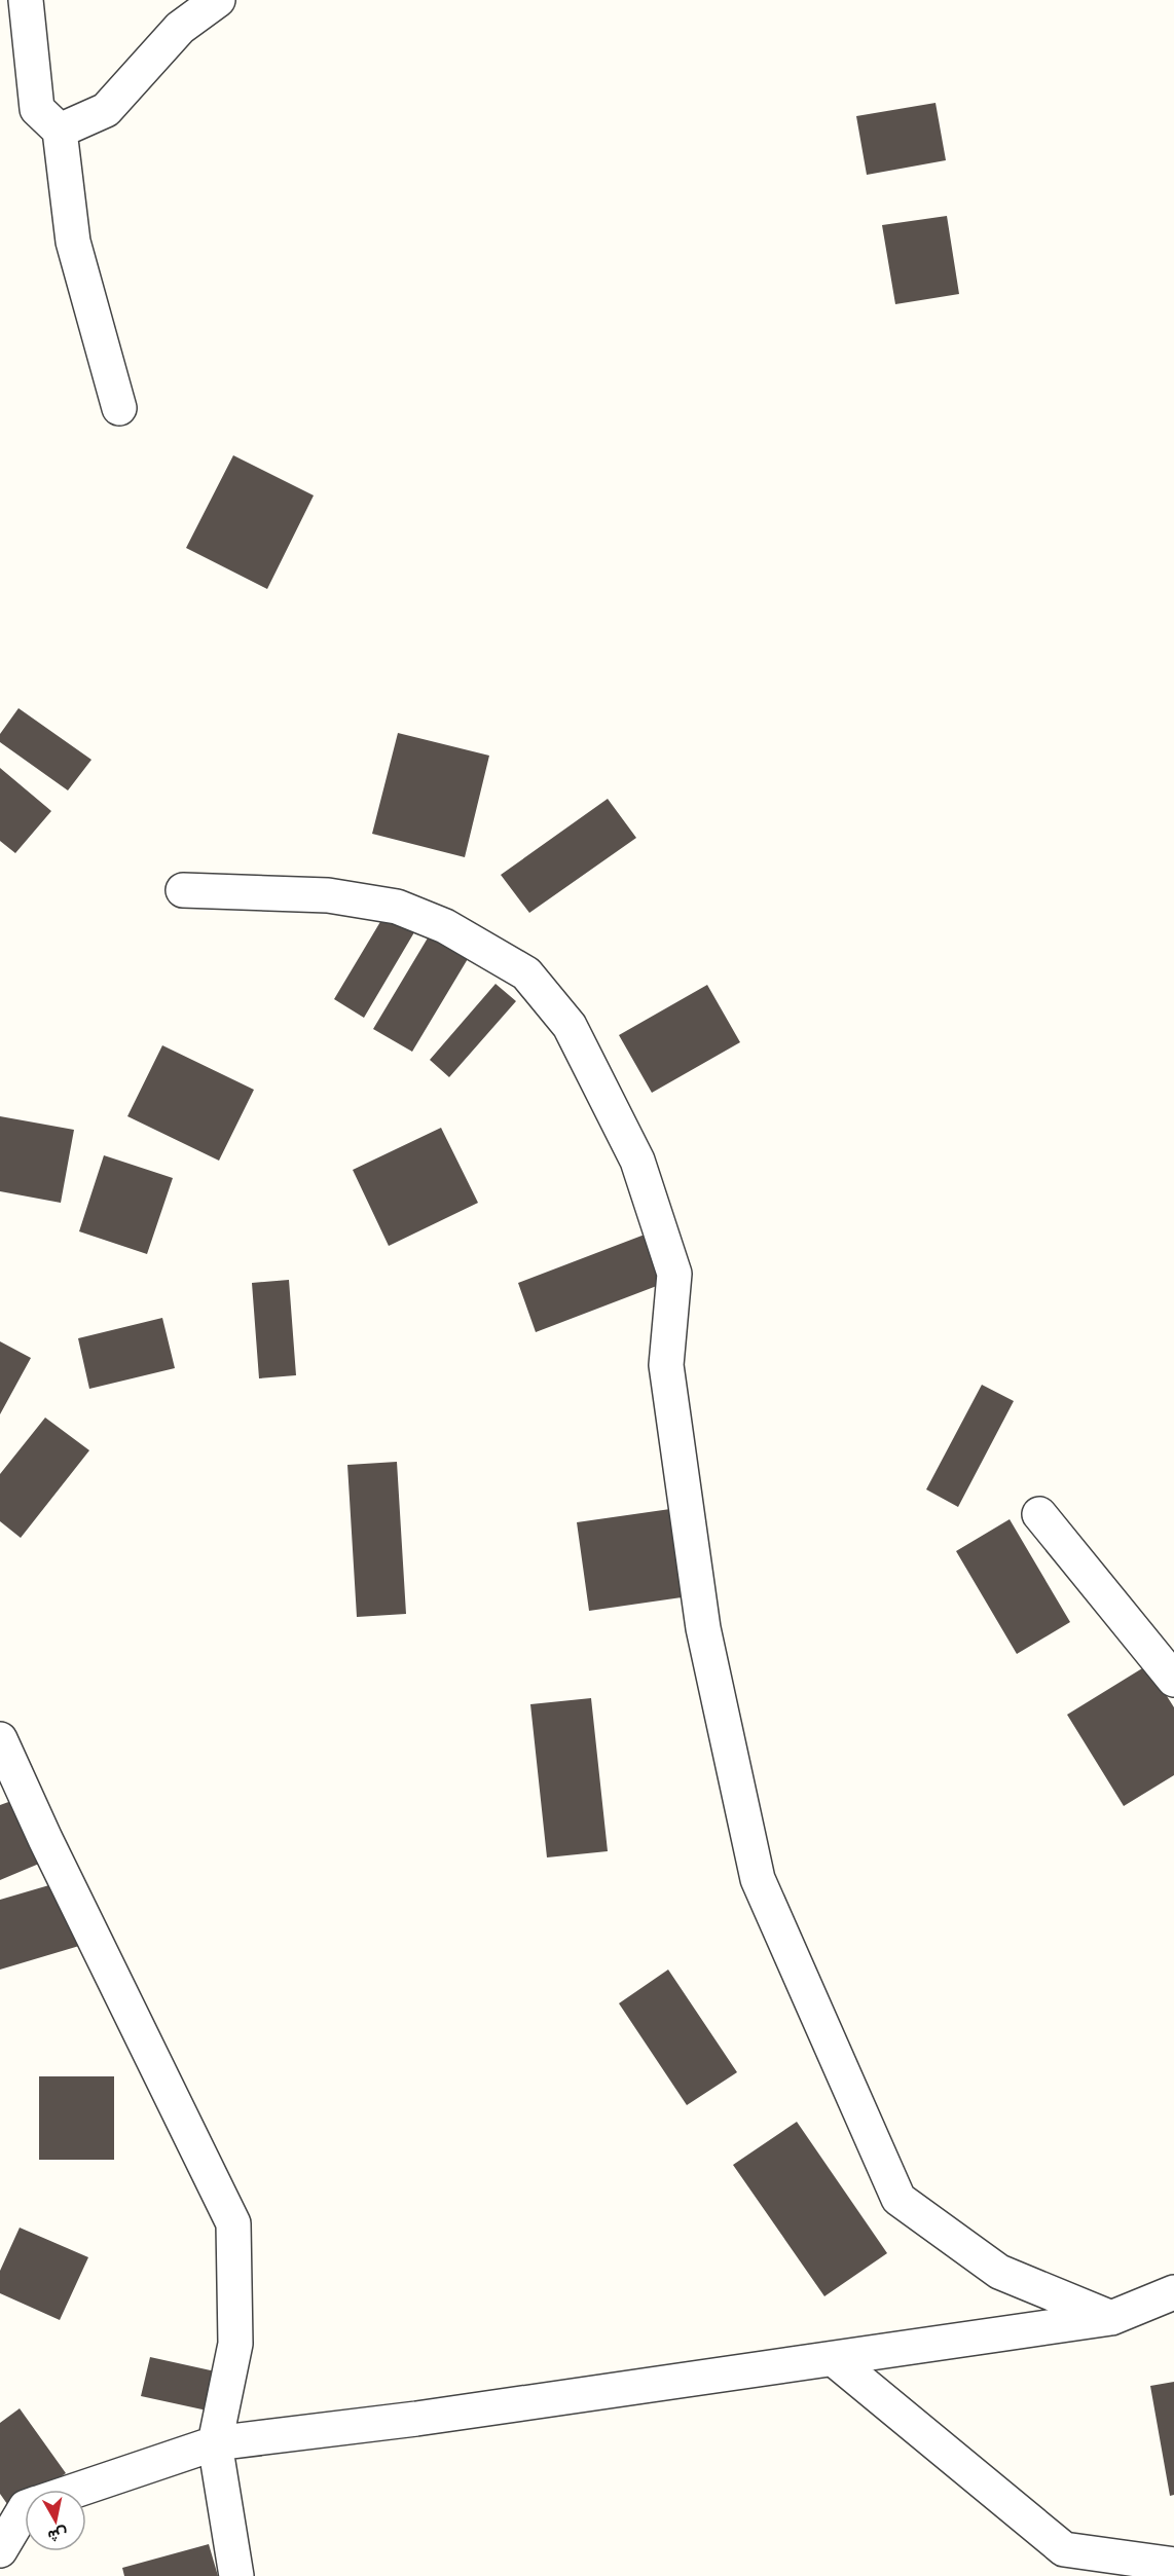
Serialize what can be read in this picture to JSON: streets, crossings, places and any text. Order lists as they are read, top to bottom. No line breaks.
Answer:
{"north":"bottom"}
